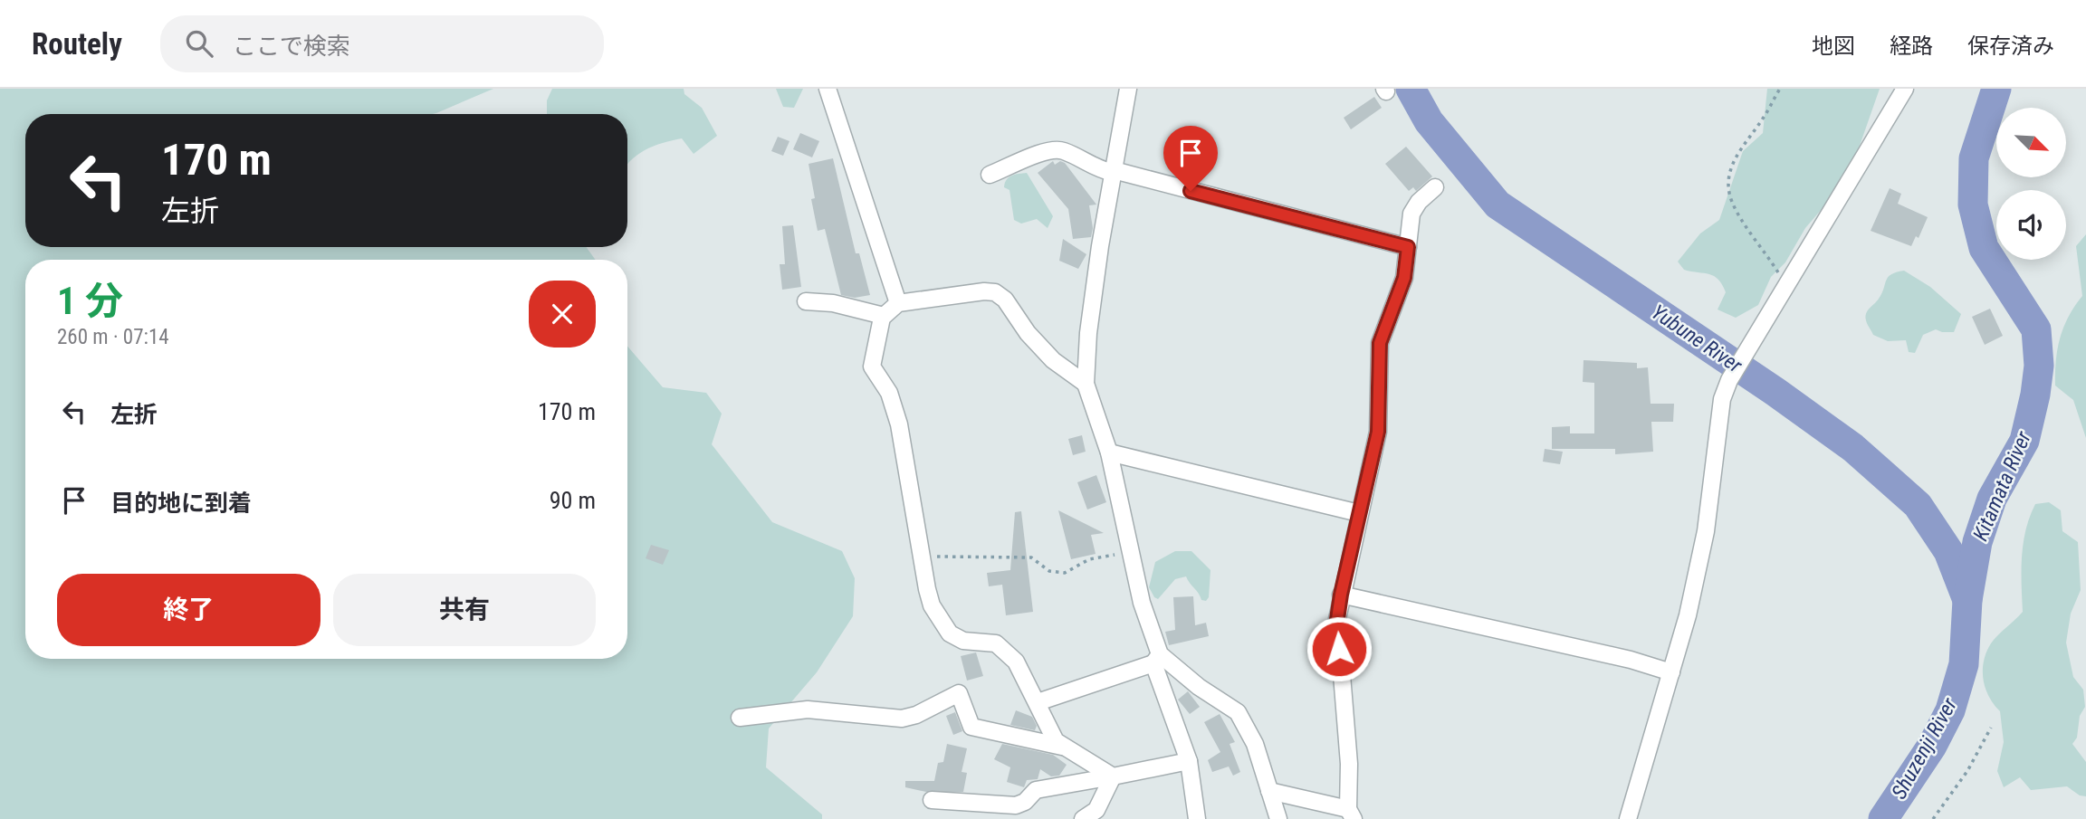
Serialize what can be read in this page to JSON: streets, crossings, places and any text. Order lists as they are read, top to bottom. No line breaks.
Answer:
{"water":["Yubune River","Kitamata River","Shuzenji River"],"north":"bottom right","page":{"header":"Routely","search":"ここで検索","nav":["地図","経路","保存済み"],"turn":["170 m","左折"],"heading":["1 分","260 m · 07:14"],"list":[{"name":"左折","value":"170 m"},{"name":"目的地に到着","value":"90 m"}],"buttons":["終了","共有"]}}
